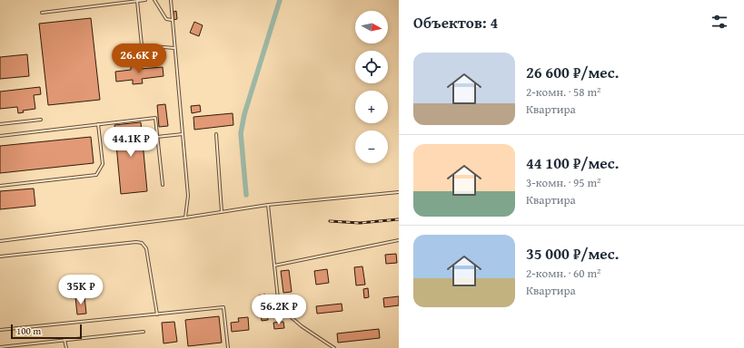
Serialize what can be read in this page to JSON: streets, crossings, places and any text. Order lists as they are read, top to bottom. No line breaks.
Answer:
{"scale_bar":"100 m","north":"right","page":{"heading":"Объектов: 4","map_buttons":["+","−"],"price":["26.6K ₽","44.1K ₽","35K ₽","56.2K ₽"],"list":[{"name":"26 600 ₽/мес.","note":"2-комн. · 58 m² · Квартира"},{"name":"44 100 ₽/мес.","note":"3-комн. · 95 m² · Квартира"},{"name":"35 000 ₽/мес.","note":"2-комн. · 60 m² · Квартира"}],"scale":"100 m"}}
